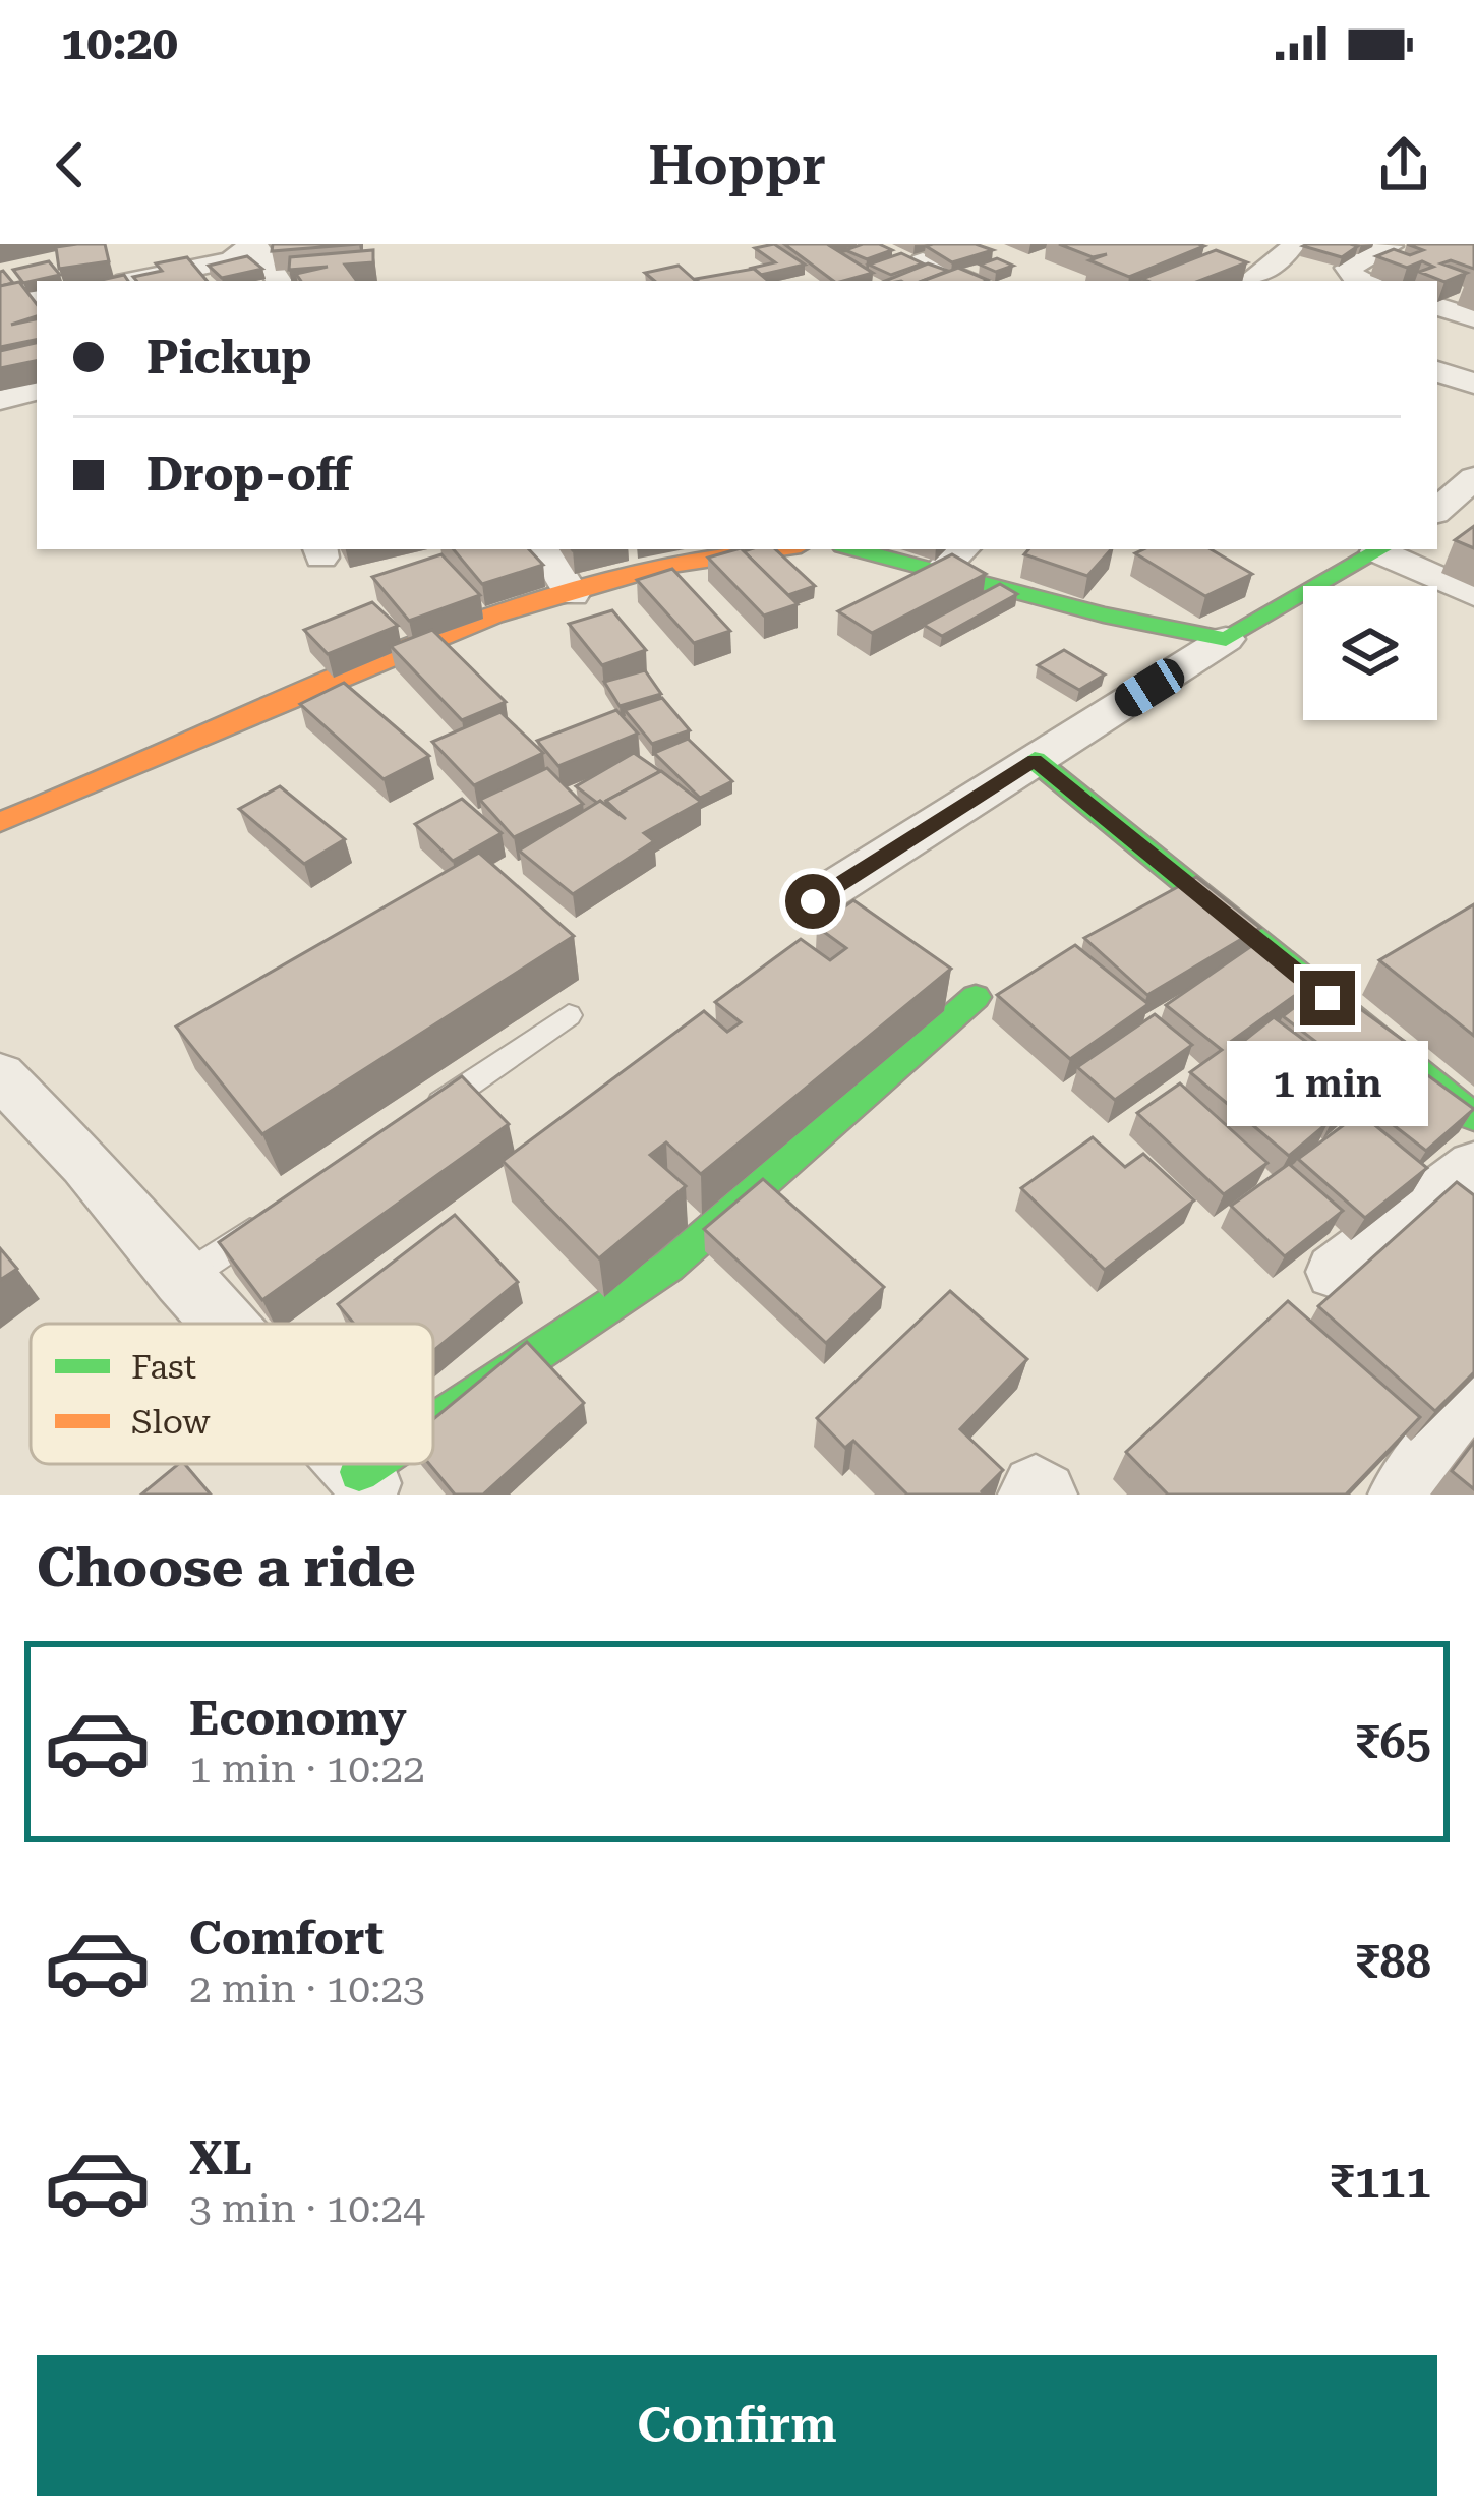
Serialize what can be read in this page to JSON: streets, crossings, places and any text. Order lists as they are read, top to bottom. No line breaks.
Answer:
{"legend":["Fast","Slow"],"page":{"status":"10:20","header":"Hoppr","banner":["Pickup","Drop-off"],"bubble":"1 min","heading":"Choose a ride","list":[{"name":"Economy","note":"1 min · 10:22","value":"₹65"},{"name":"Comfort","note":"2 min · 10:23","value":"₹88"},{"name":"XL","note":"3 min · 10:24","value":"₹111"}],"buttons":"Confirm"}}
